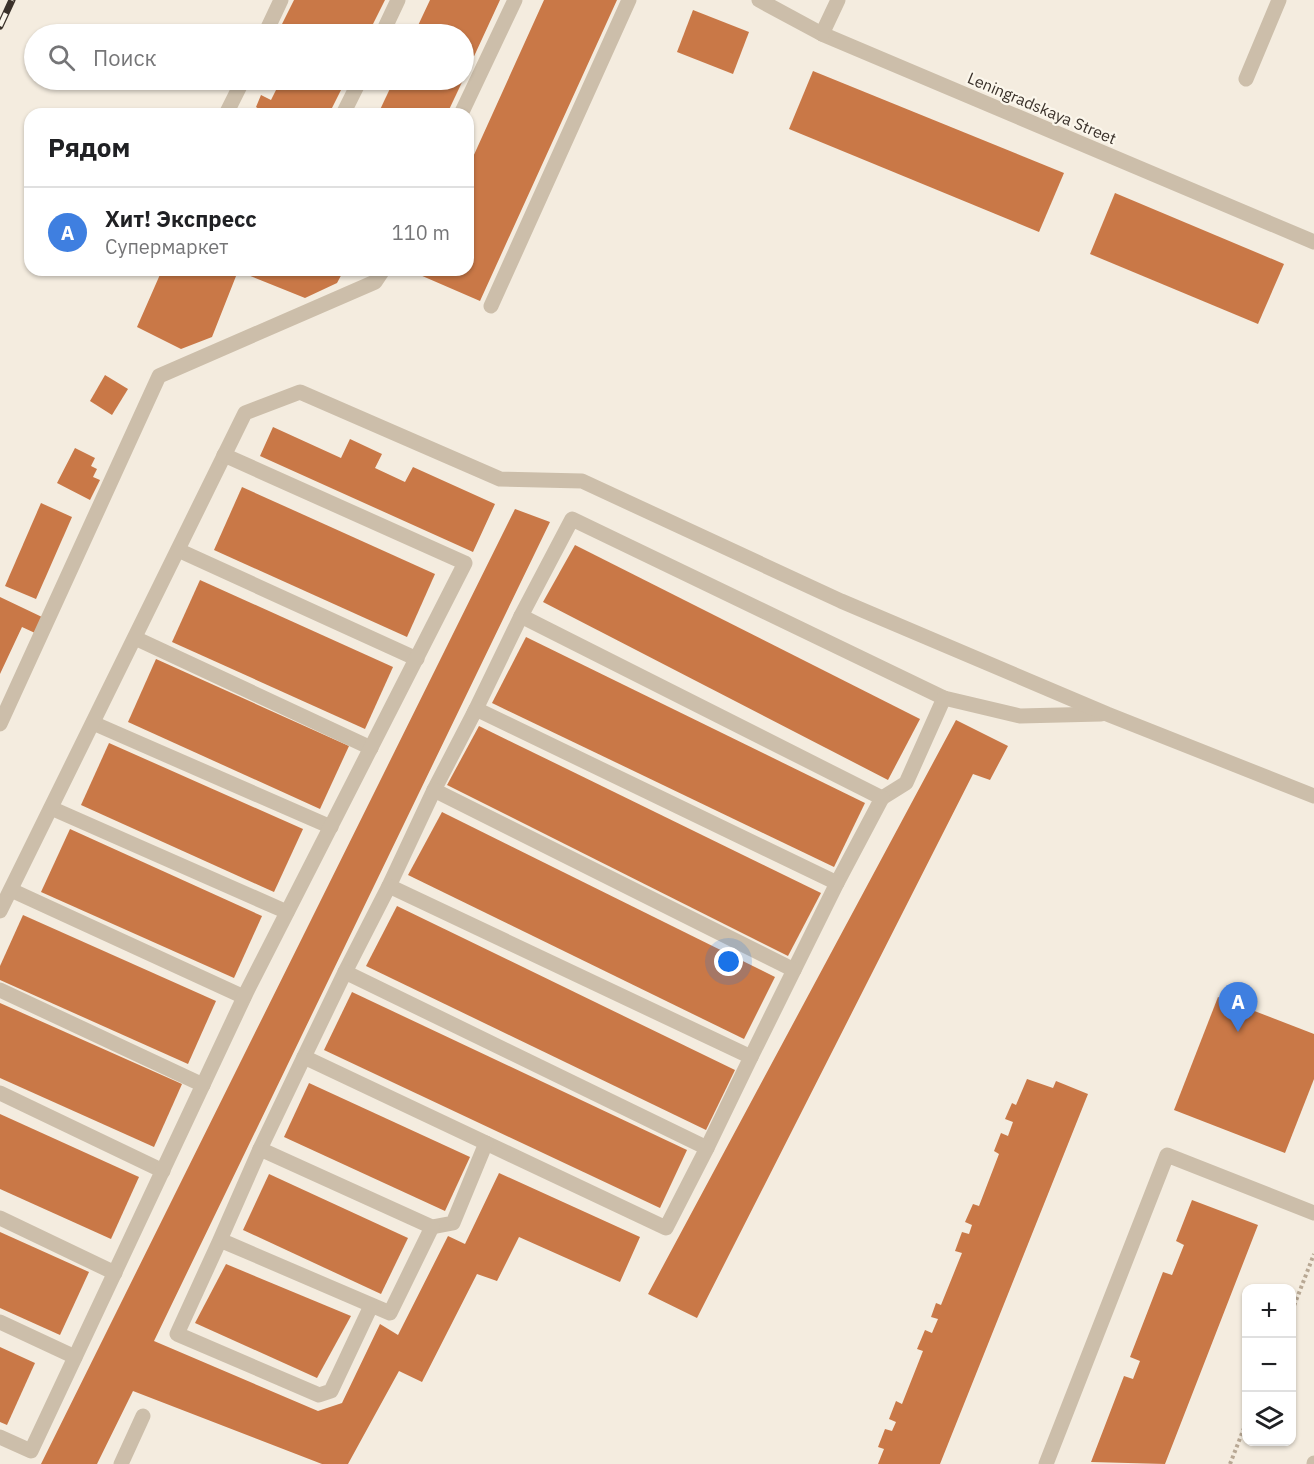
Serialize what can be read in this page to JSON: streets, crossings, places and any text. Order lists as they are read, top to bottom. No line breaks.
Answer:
{"streets":{"street":["Leningradskaya Street"]},"page":{"search":"Поиск","heading":"Рядом","list":[{"mark":"A","name":"Хит! Экспресс","note":"Супермаркет","value":"110 m"}],"pins":"A","map_buttons":["+","−"]}}
